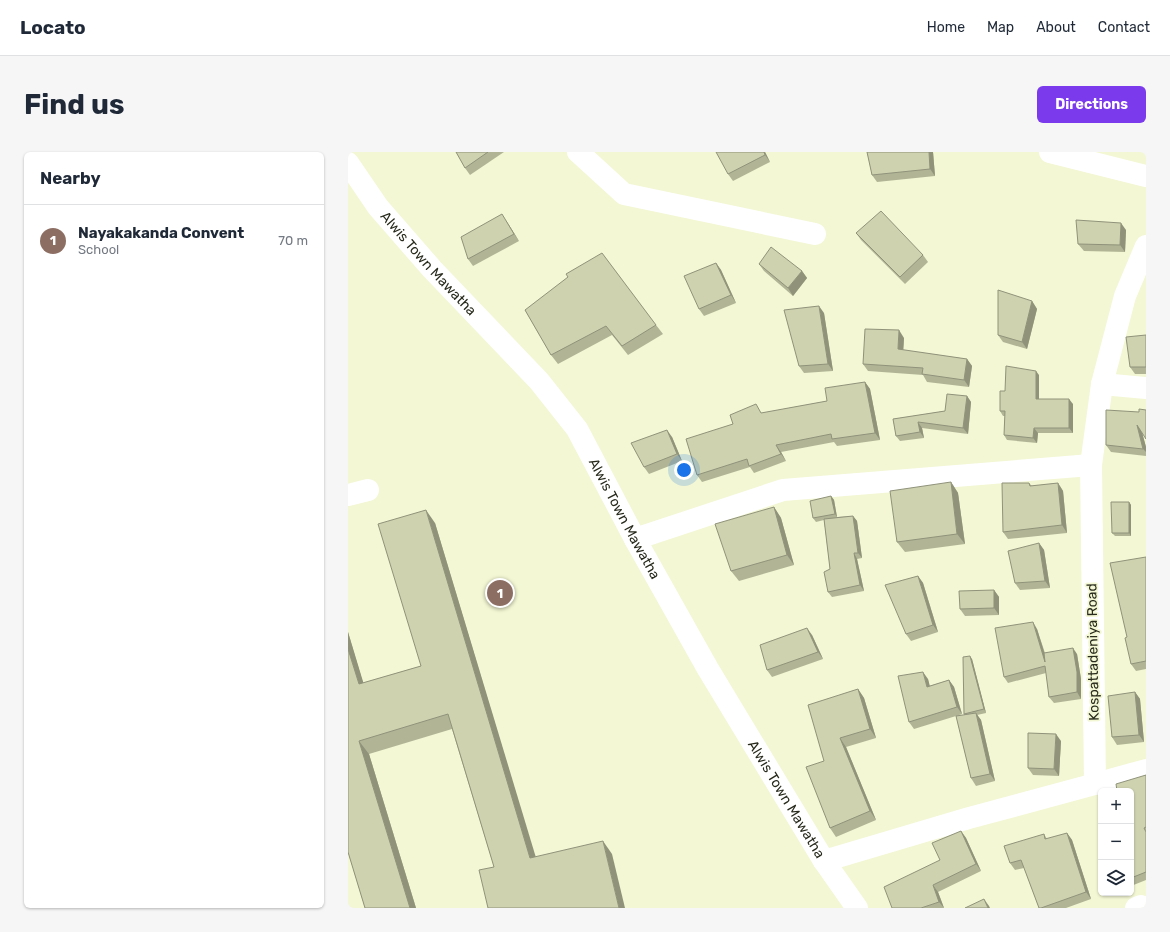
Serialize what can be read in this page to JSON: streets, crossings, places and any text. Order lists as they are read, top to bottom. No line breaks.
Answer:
{"streets":{"street":["Alwis Town Mawatha","Kospattadeniya Road"]},"page":{"header":"Locato","nav":["Home","Map","About","Contact"],"buttons":"Directions","title":"Find us","heading":"Nearby","list":[{"mark":"1","name":"Nayakakanda Convent","note":"School","value":"70 m"}],"pins":"1","map_buttons":["+","−"]}}
